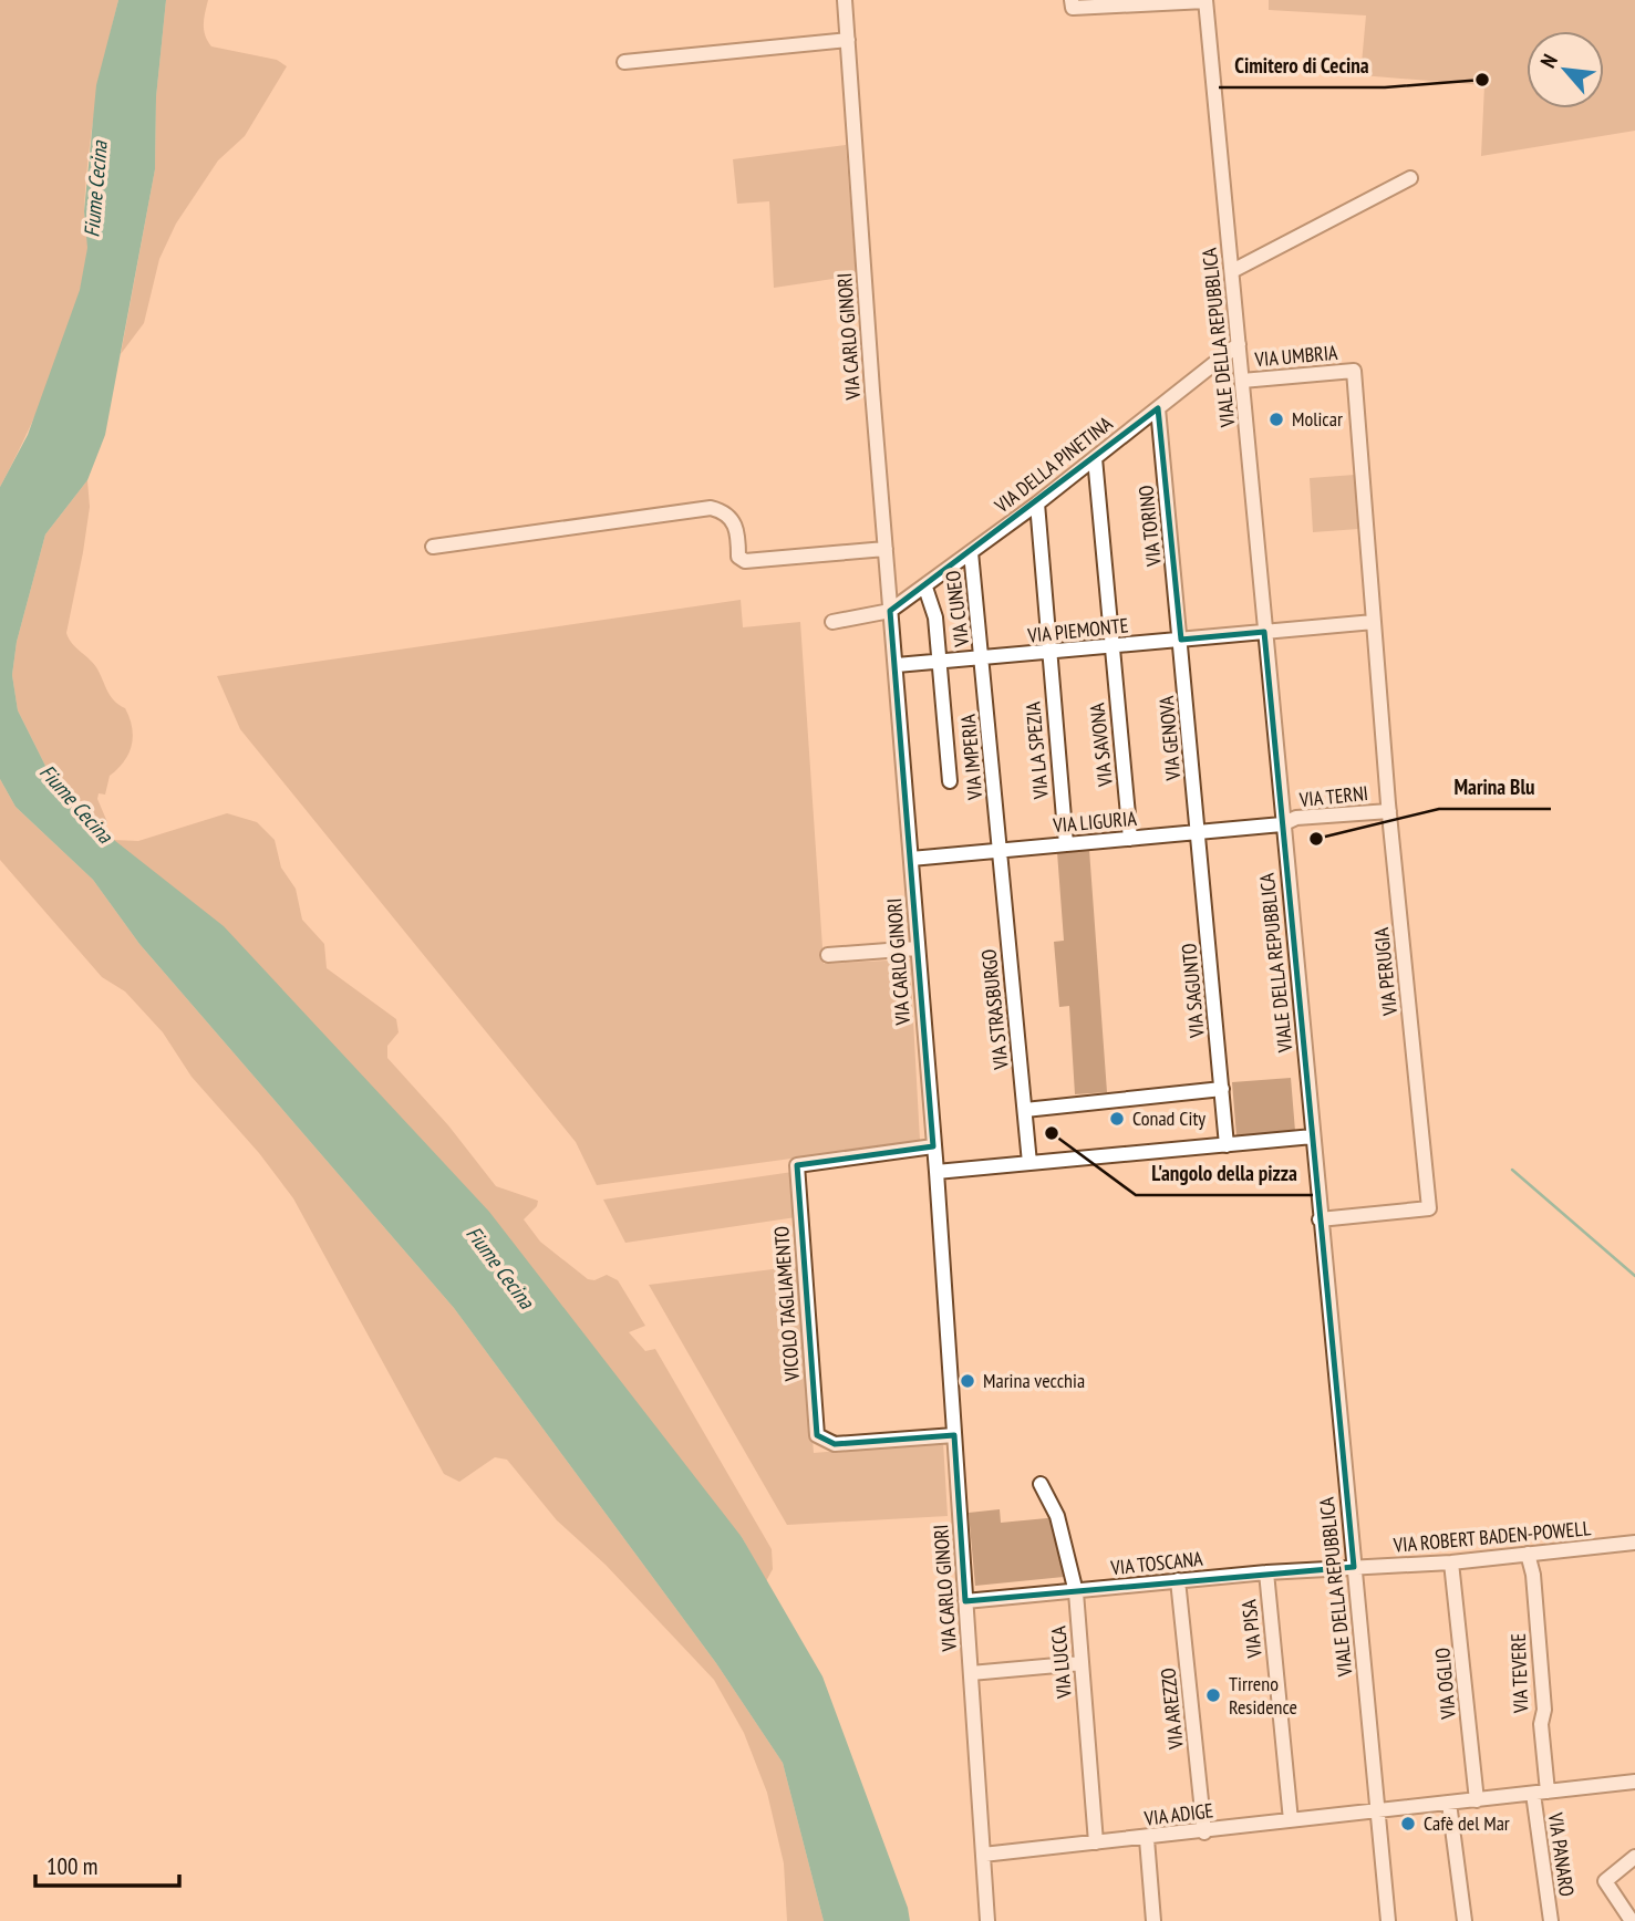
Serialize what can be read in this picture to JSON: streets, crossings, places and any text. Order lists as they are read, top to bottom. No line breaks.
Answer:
{"streets":{"street":["VIA CARLO GINORI","VIALE DELLA REPUBBLICA","VIA UMBRIA","VIA DELLA PINETINA","VIA TORINO","VIA CUNEO","VIA PIEMONTE","VIA GENOVA","VIA SAVONA","VIA LA SPEZIA","VIA IMPERIA","VIA TERNI","VIA LIGURIA","VIA PERUGIA","VIA SAGUNTO","VIA STRASBURGO","VICOLO TAGLIAMENTO","VIA ROBERT BADEN-POWELL","VIA TOSCANA","VIA PISA","VIA LUCCA","VIA TEVERE","VIA OGLIO","VIA AREZZO","VIA ADIGE","VIA PANARO"]},"crossings":[["VIA CARLO GINORI","VIA DELLA PINETINA"],["VIA CARLO GINORI","VIA PIEMONTE"],["VIA CARLO GINORI","VIA LIGURIA"],["VIA CARLO GINORI","VICOLO TAGLIAMENTO"],["VIA CARLO GINORI","VIA TOSCANA"],["VIA CARLO GINORI","VIA ADIGE"],["VIALE DELLA REPUBBLICA","VIA UMBRIA"],["VIALE DELLA REPUBBLICA","VIA DELLA PINETINA"],["VIALE DELLA REPUBBLICA","VIA PIEMONTE"],["VIALE DELLA REPUBBLICA","VIA TERNI"],["VIALE DELLA REPUBBLICA","VIA LIGURIA"],["VIALE DELLA REPUBBLICA","VIA PERUGIA"],["VIALE DELLA REPUBBLICA","VIA ROBERT BADEN-POWELL"],["VIALE DELLA REPUBBLICA","VIA TOSCANA"],["VIALE DELLA REPUBBLICA","VIA ADIGE"],["VIA UMBRIA","VIA PERUGIA"],["VIA DELLA PINETINA","VIA TORINO"],["VIA DELLA PINETINA","VIA CUNEO"],["VIA DELLA PINETINA","VIA SAVONA"],["VIA DELLA PINETINA","VIA LA SPEZIA"],["VIA TORINO","VIA PIEMONTE"],["VIA TORINO","VIA GENOVA"],["VIA CUNEO","VIA PIEMONTE"],["VIA CUNEO","VIA IMPERIA"],["VIA PIEMONTE","VIA GENOVA"],["VIA PIEMONTE","VIA SAVONA"],["VIA PIEMONTE","VIA LA SPEZIA"],["VIA PIEMONTE","VIA IMPERIA"],["VIA PIEMONTE","VIA PERUGIA"],["VIA GENOVA","VIA LIGURIA"],["VIA GENOVA","VIA SAGUNTO"],["VIA SAVONA","VIA LIGURIA"],["VIA LA SPEZIA","VIA LIGURIA"],["VIA IMPERIA","VIA LIGURIA"],["VIA IMPERIA","VIA STRASBURGO"],["VIA TERNI","VIA LIGURIA"],["VIA TERNI","VIA PERUGIA"],["VIA LIGURIA","VIA SAGUNTO"],["VIA LIGURIA","VIA STRASBURGO"],["VIA ROBERT BADEN-POWELL","VIA TOSCANA"],["VIA ROBERT BADEN-POWELL","VIA TEVERE"],["VIA ROBERT BADEN-POWELL","VIA OGLIO"],["VIA TOSCANA","VIA PISA"],["VIA TOSCANA","VIA LUCCA"],["VIA TOSCANA","VIA AREZZO"],["VIA PISA","VIA ADIGE"],["VIA LUCCA","VIA ADIGE"],["VIA TEVERE","VIA PANARO"],["VIA AREZZO","VIA ADIGE"]],"water":["Fiume Cecina"],"places":["Cimitero di Cecina","Molicar","Marina Blu","Conad City","L'angolo della pizza","Marina vecchia","Tirreno Residence","Cafè del Mar"],"scale_bar":"100 m","north":"top left"}
